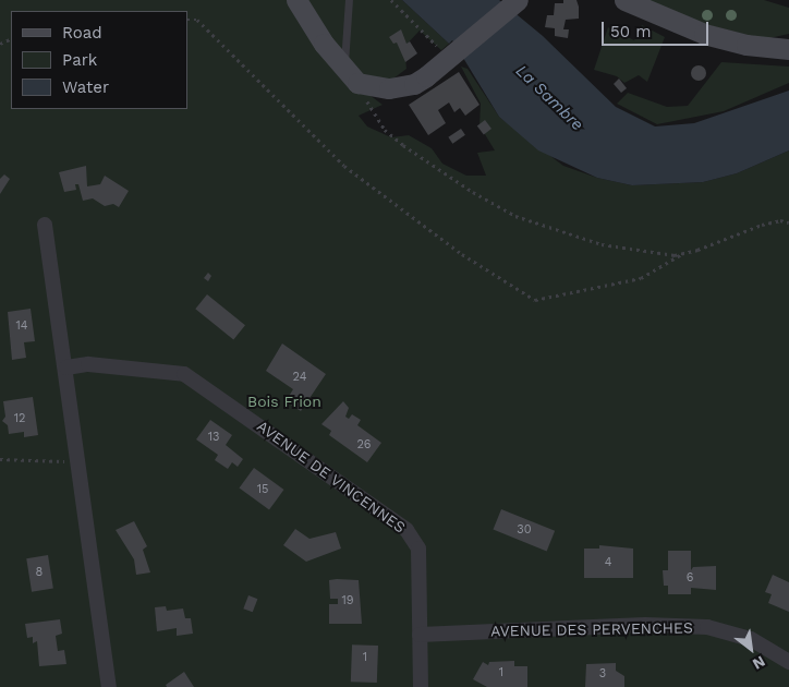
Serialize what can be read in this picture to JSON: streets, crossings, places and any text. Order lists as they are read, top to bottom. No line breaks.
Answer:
{"streets":{"street":["AVENUE DE VINCENNES","AVENUE DES PERVENCHES"]},"crossings":[["AVENUE DE VINCENNES","AVENUE DES PERVENCHES"]],"water":["La Sambre"],"parks":["Bois Frion"],"house_numbers":["14","24","12","13","26","15","30","4","8","6","19","1","1","3"],"legend":["Road","Park","Water"],"scale_bar":"50 m","north":"bottom right"}
